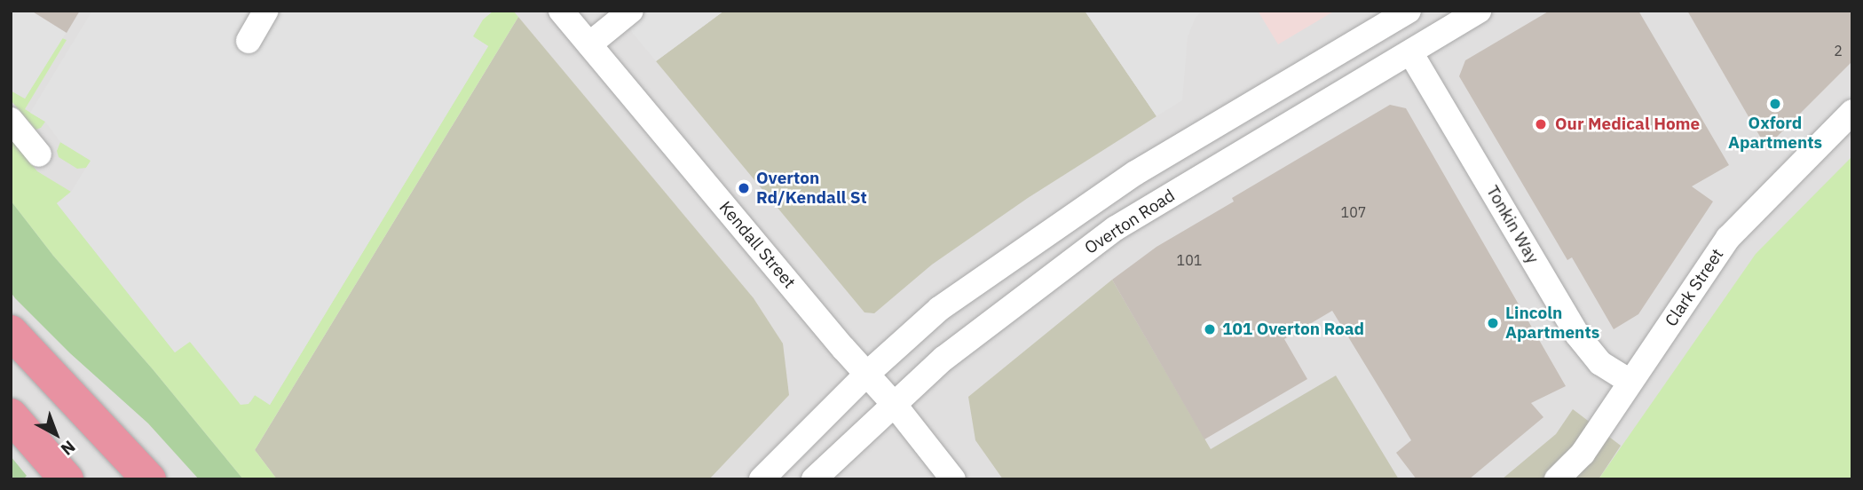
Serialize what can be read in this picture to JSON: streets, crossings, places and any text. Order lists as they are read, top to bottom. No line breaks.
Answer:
{"streets":{"street":["Overton Road","Tonkin Way","Kendall Street","Clark Street"]},"crossings":[["Overton Road","Tonkin Way"],["Overton Road","Kendall Street"],["Tonkin Way","Clark Street"]],"places":["Oxford Apartments","Our Medical Home","Overton Rd/Kendall St","Lincoln Apartments","101 Overton Road"],"house_numbers":["2","107","101"],"north":"bottom right"}
